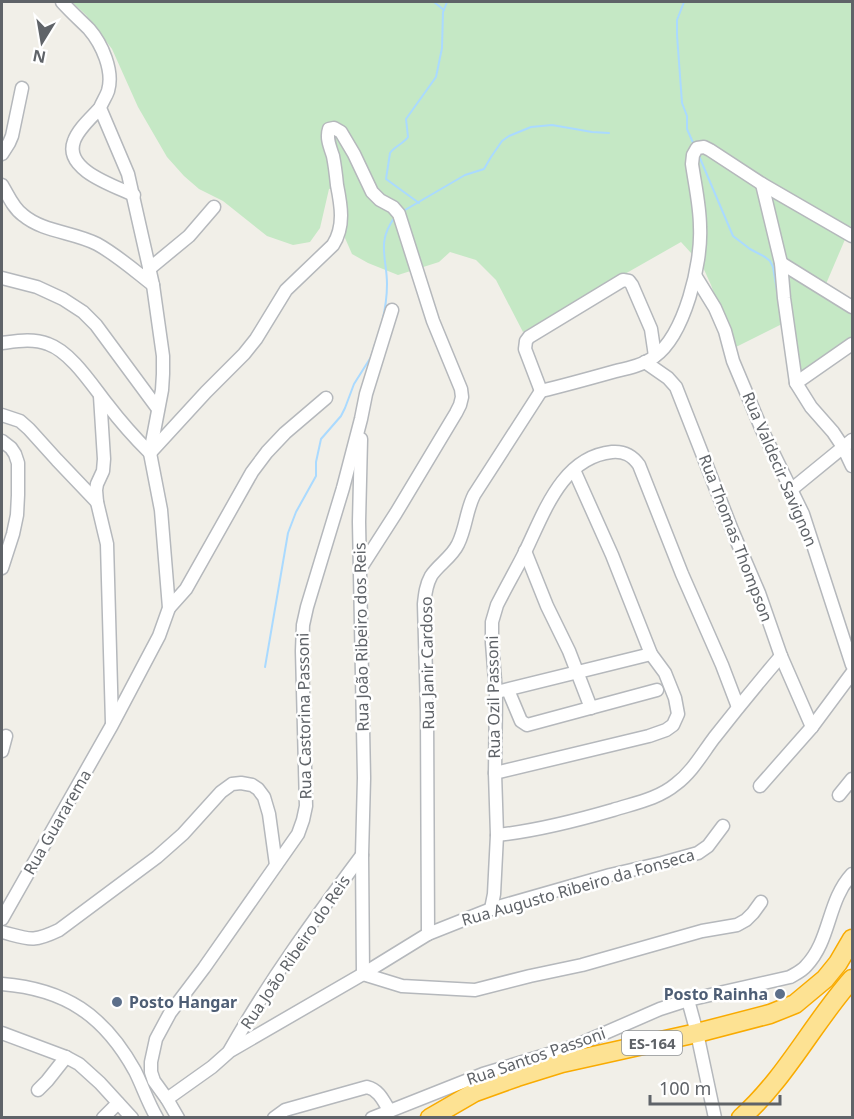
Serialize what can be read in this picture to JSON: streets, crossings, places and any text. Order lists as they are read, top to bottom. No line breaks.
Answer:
{"streets":{"highway":["ES-164"],"street":["Rua Valdecir Savignon","Rua Thomas Thompson","Rua João Ribeiro dos Reis","Rua Janir Cardoso","Rua Ozil Passoni","Rua Castorina Passoni","Rua Guararema","Rua Augusto Ribeiro da Fonseca","Rua João Ribeiro do Reis","Rua Santos Passoni"]},"crossings":[["Rua João Ribeiro dos Reis","Rua Castorina Passoni"],["Rua João Ribeiro dos Reis","Rua Augusto Ribeiro da Fonseca"],["Rua João Ribeiro dos Reis","Rua João Ribeiro do Reis"],["Rua Janir Cardoso","Rua Augusto Ribeiro da Fonseca"],["Rua Ozil Passoni","Rua Augusto Ribeiro da Fonseca"],["Rua Augusto Ribeiro da Fonseca","Rua João Ribeiro do Reis"]],"places":["Posto Rainha","Posto Hangar"],"scale_bar":"100 m","north":"bottom"}
